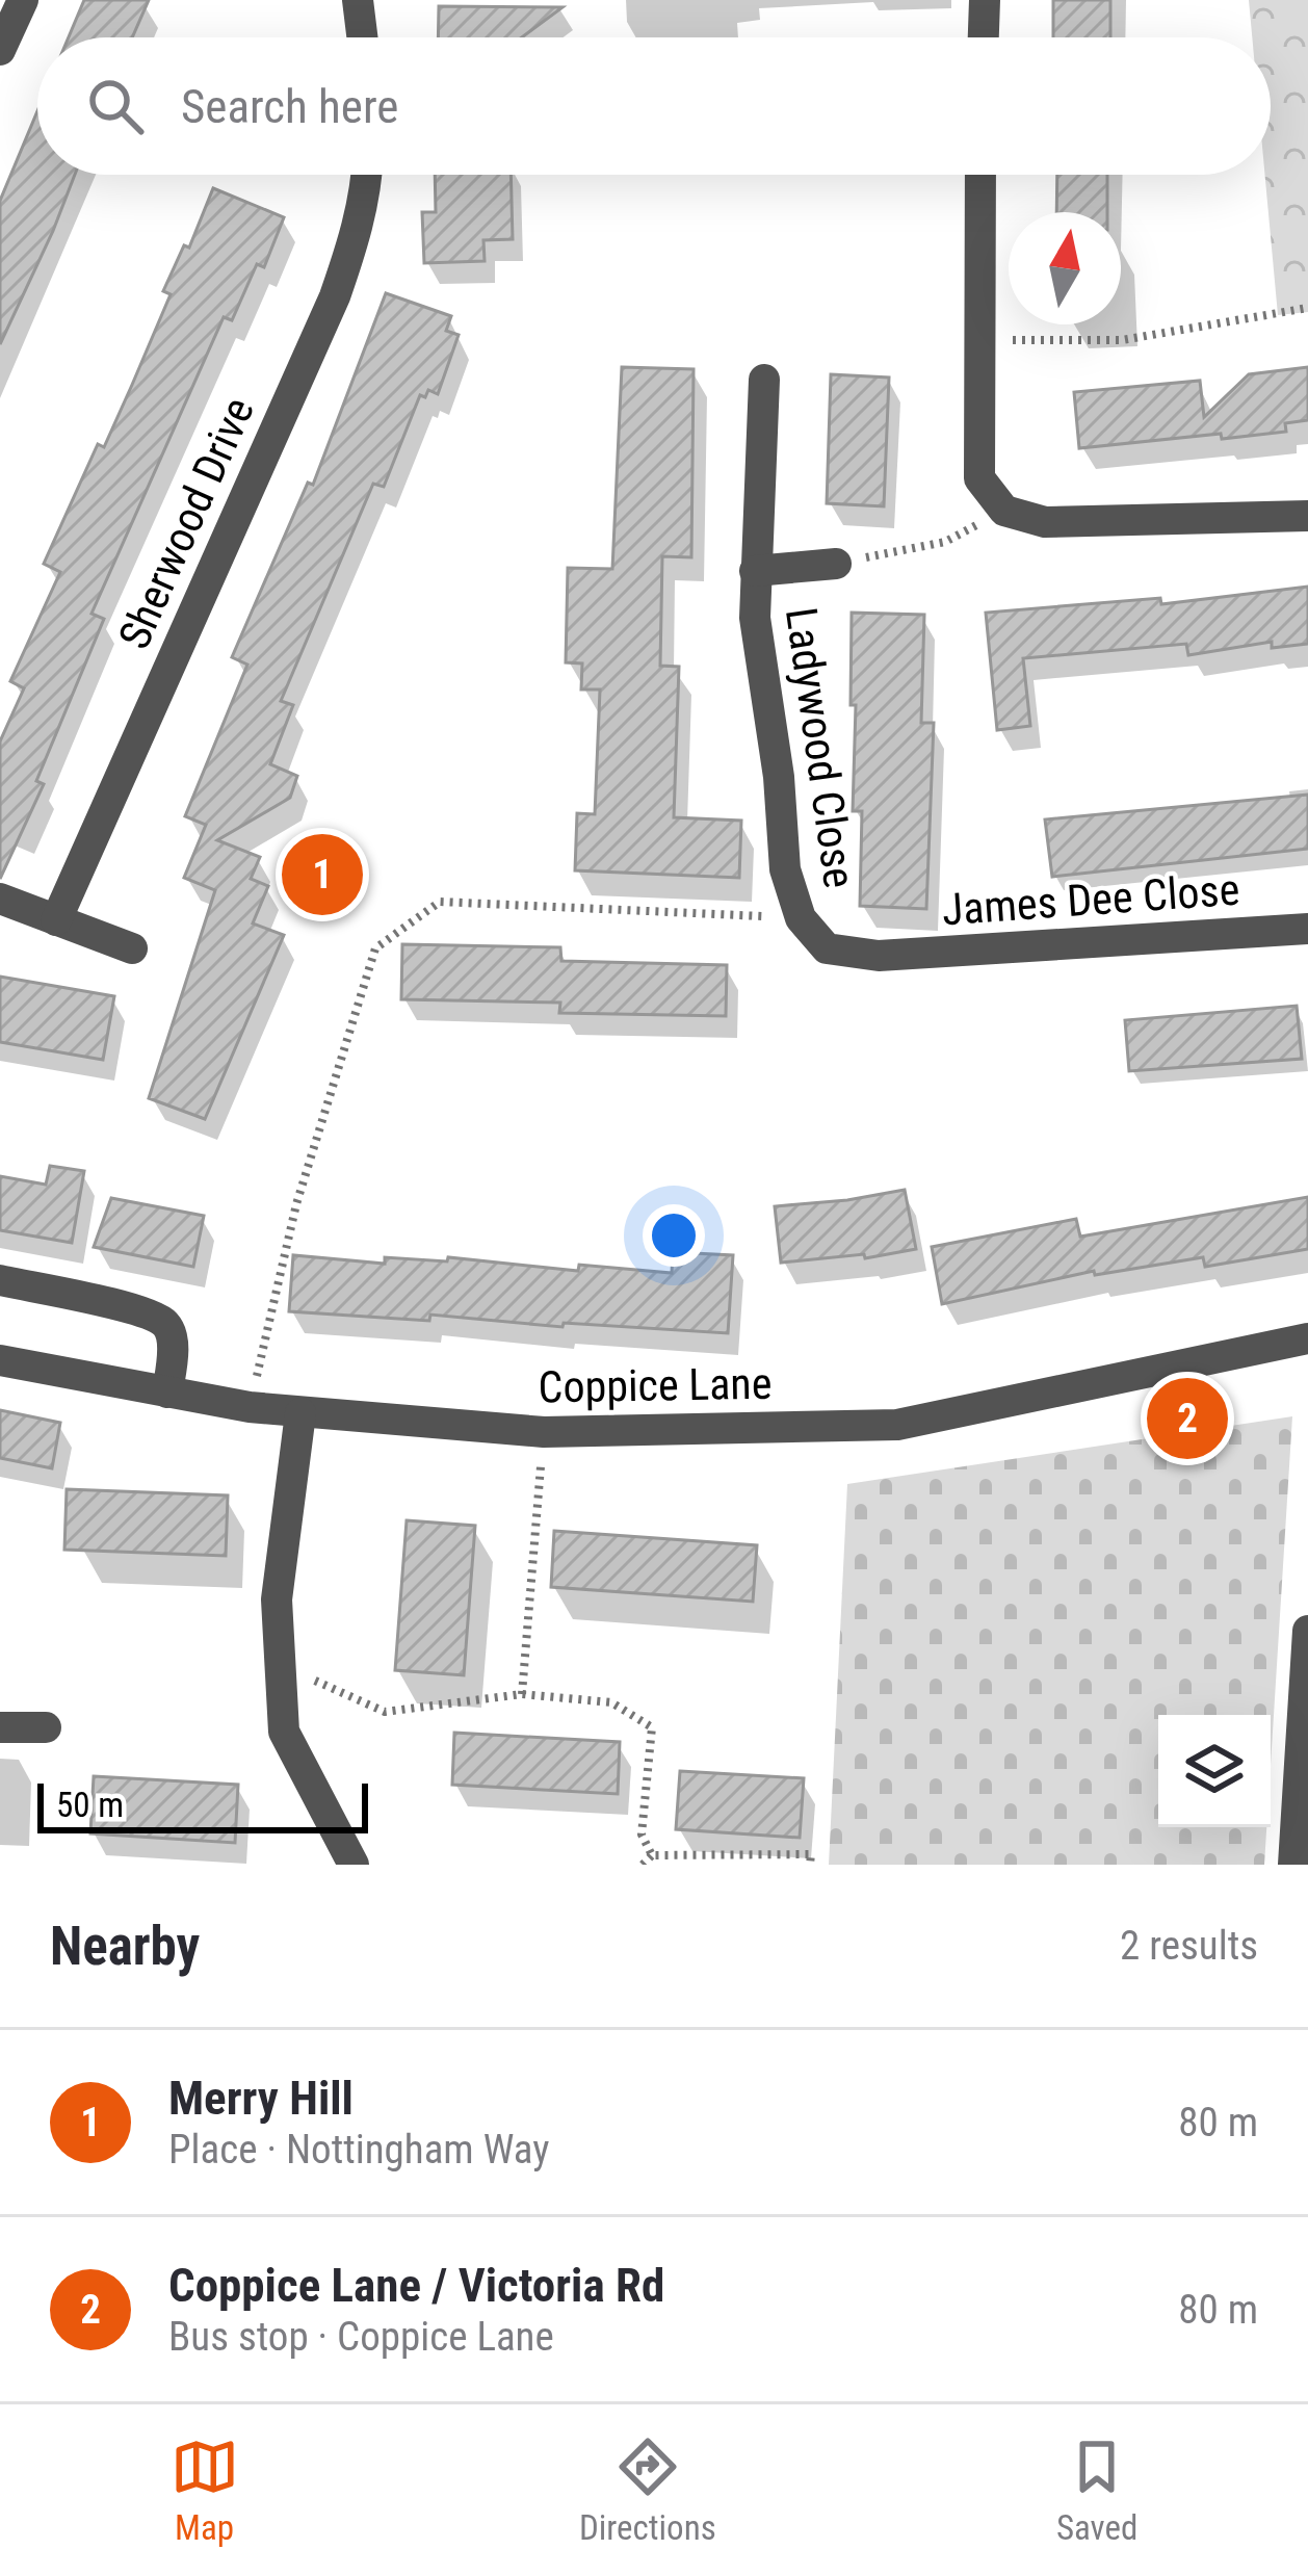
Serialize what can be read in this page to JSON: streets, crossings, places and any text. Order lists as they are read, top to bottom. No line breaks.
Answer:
{"streets":{"street":["Sherwood Drive","Ladywood Close","James Dee Close","Coppice Lane"]},"crossings":[["Ladywood Close","James Dee Close"]],"scale_bar":"50 m","north":"top","page":{"search":"Search here","pins":["1","2"],"scale":"50 m","heading":["Nearby","2 results"],"list":[{"mark":"1","name":"Merry Hill","note":"Place · Nottingham Way","value":"80 m"},{"mark":"2","name":"Coppice Lane / Victoria Rd","note":"Bus stop · Coppice Lane","value":"80 m"}],"nav":["Map","Directions","Saved"]}}
